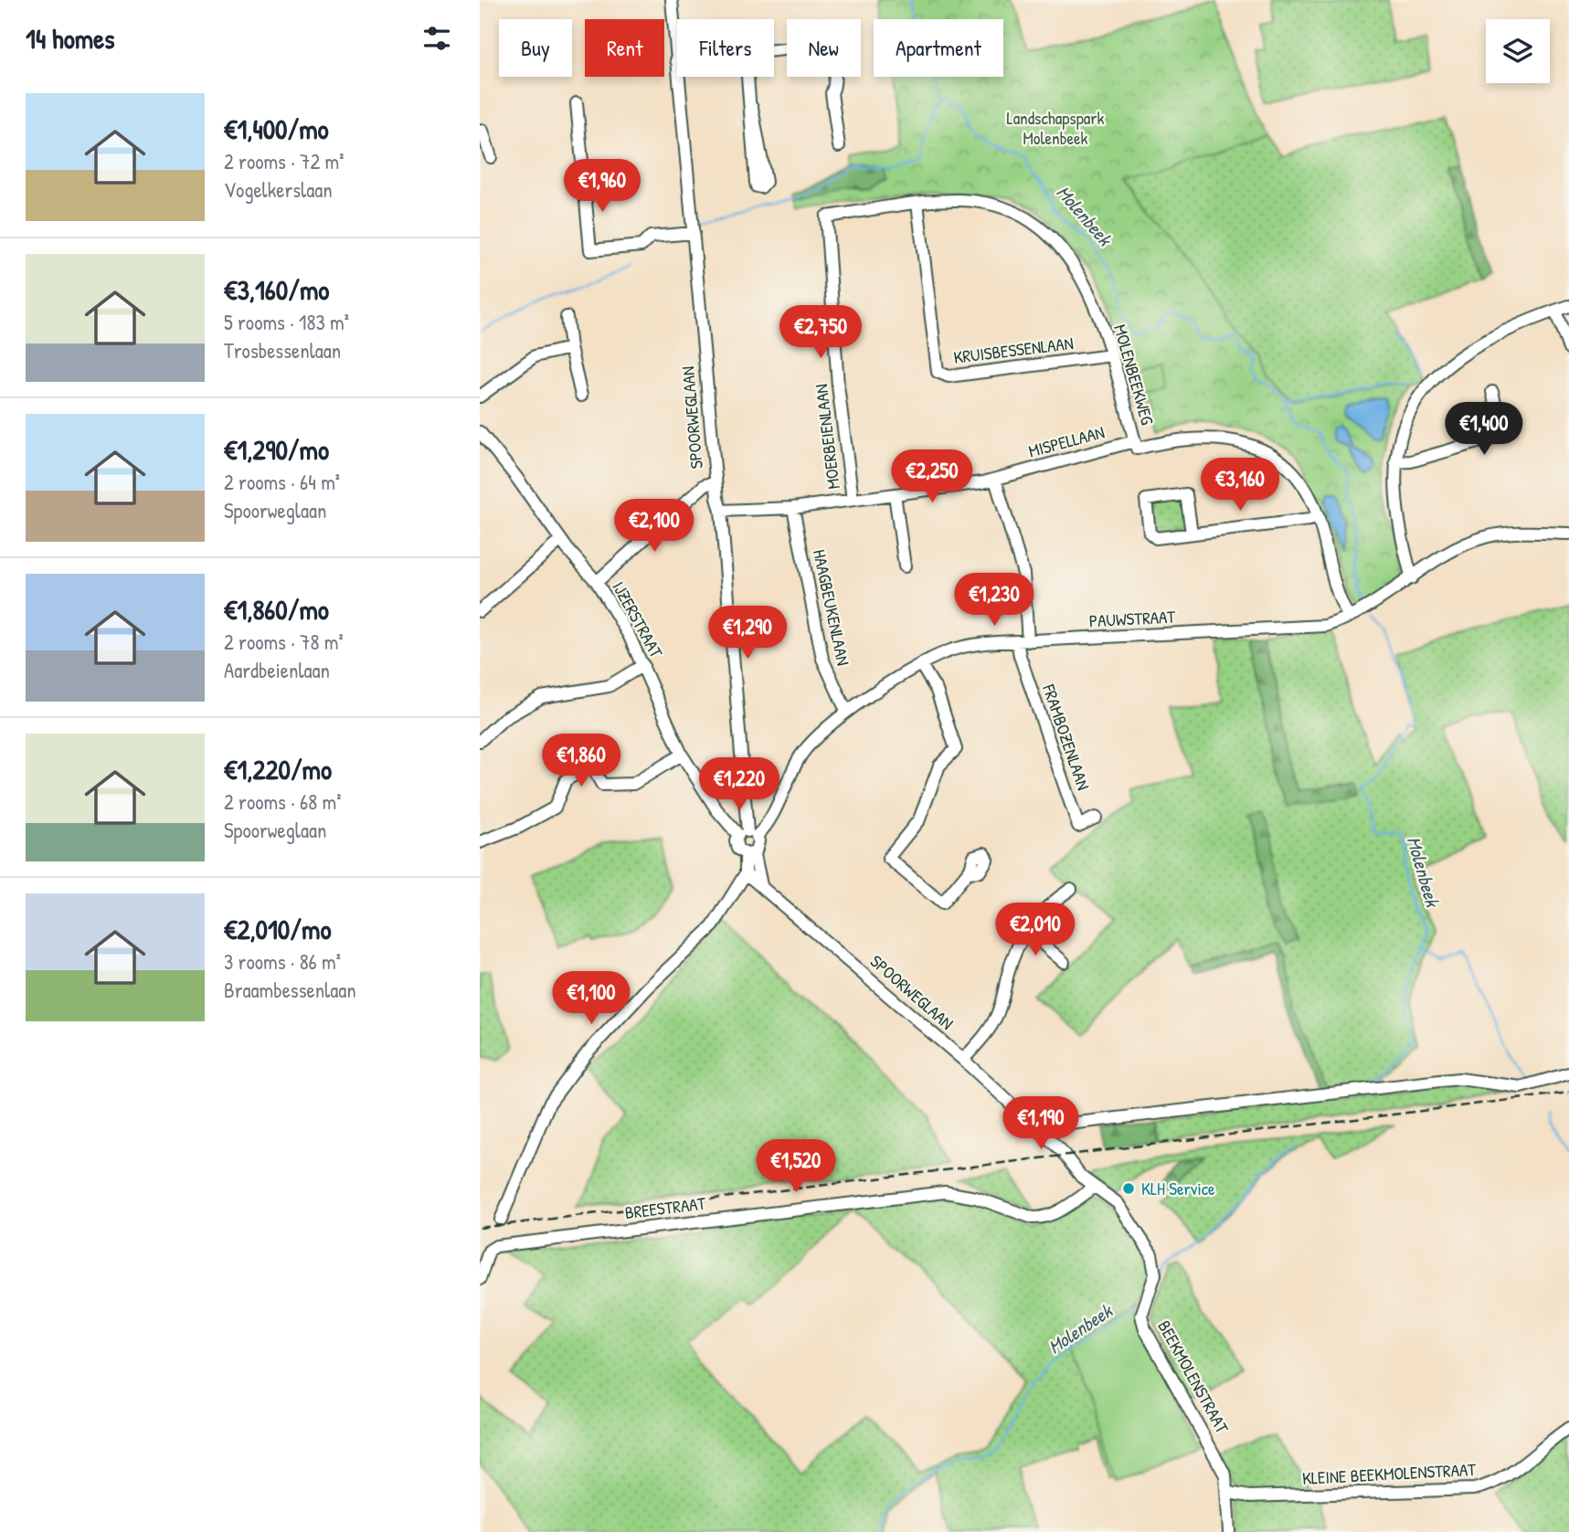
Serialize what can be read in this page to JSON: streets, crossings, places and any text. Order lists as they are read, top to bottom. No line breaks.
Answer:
{"streets":{"street":["KRUISBESSENLAAN","MOLENBEEKWEG","SPOORWEGLAAN","MOERBEIENLAAN","MISPELLAAN","HAAGBEUKENLAAN","PAUWSTRAAT","IJZERSTRAAT","FRAMBOZENLAAN","BREESTRAAT","BEEKMOLENSTRAAT","KLEINE BEEKMOLENSTRAAT"]},"crossings":[["KRUISBESSENLAAN","MOLENBEEKWEG"],["MOLENBEEKWEG","MOERBEIENLAAN"],["MOLENBEEKWEG","MISPELLAAN"],["MOLENBEEKWEG","PAUWSTRAAT"],["SPOORWEGLAAN","MISPELLAAN"],["SPOORWEGLAAN","PAUWSTRAAT"],["SPOORWEGLAAN","IJZERSTRAAT"],["SPOORWEGLAAN","BEEKMOLENSTRAAT"],["MOERBEIENLAAN","MISPELLAAN"],["MISPELLAAN","HAAGBEUKENLAAN"],["HAAGBEUKENLAAN","PAUWSTRAAT"],["PAUWSTRAAT","IJZERSTRAAT"],["PAUWSTRAAT","FRAMBOZENLAAN"],["BREESTRAAT","BEEKMOLENSTRAAT"],["BEEKMOLENSTRAAT","KLEINE BEEKMOLENSTRAAT"]],"water":["Molenbeek"],"parks":["Landschapspark Molenbeek"],"places":["KLH Service"],"page":{"heading":"14 homes","chip":["Buy","Rent","Filters","New","Apartment"],"list":[{"name":"€1,400/mo","note":"2 rooms · 72 m² · Vogelkerslaan"},{"name":"€3,160/mo","note":"5 rooms · 183 m² · Trosbessenlaan"},{"name":"€1,290/mo","note":"2 rooms · 64 m² · Spoorweglaan"},{"name":"€1,860/mo","note":"2 rooms · 78 m² · Aardbeienlaan"},{"name":"€1,220/mo","note":"2 rooms · 68 m² · Spoorweglaan"},{"name":"€2,010/mo","note":"3 rooms · 86 m² · Braambessenlaan"}],"price":["€1,960","€2,750","€1,400","€2,250","€3,160","€2,100","€1,230","€1,290","€1,860","€1,220","€2,010","€1,100","€1,190","€1,520"]}}
